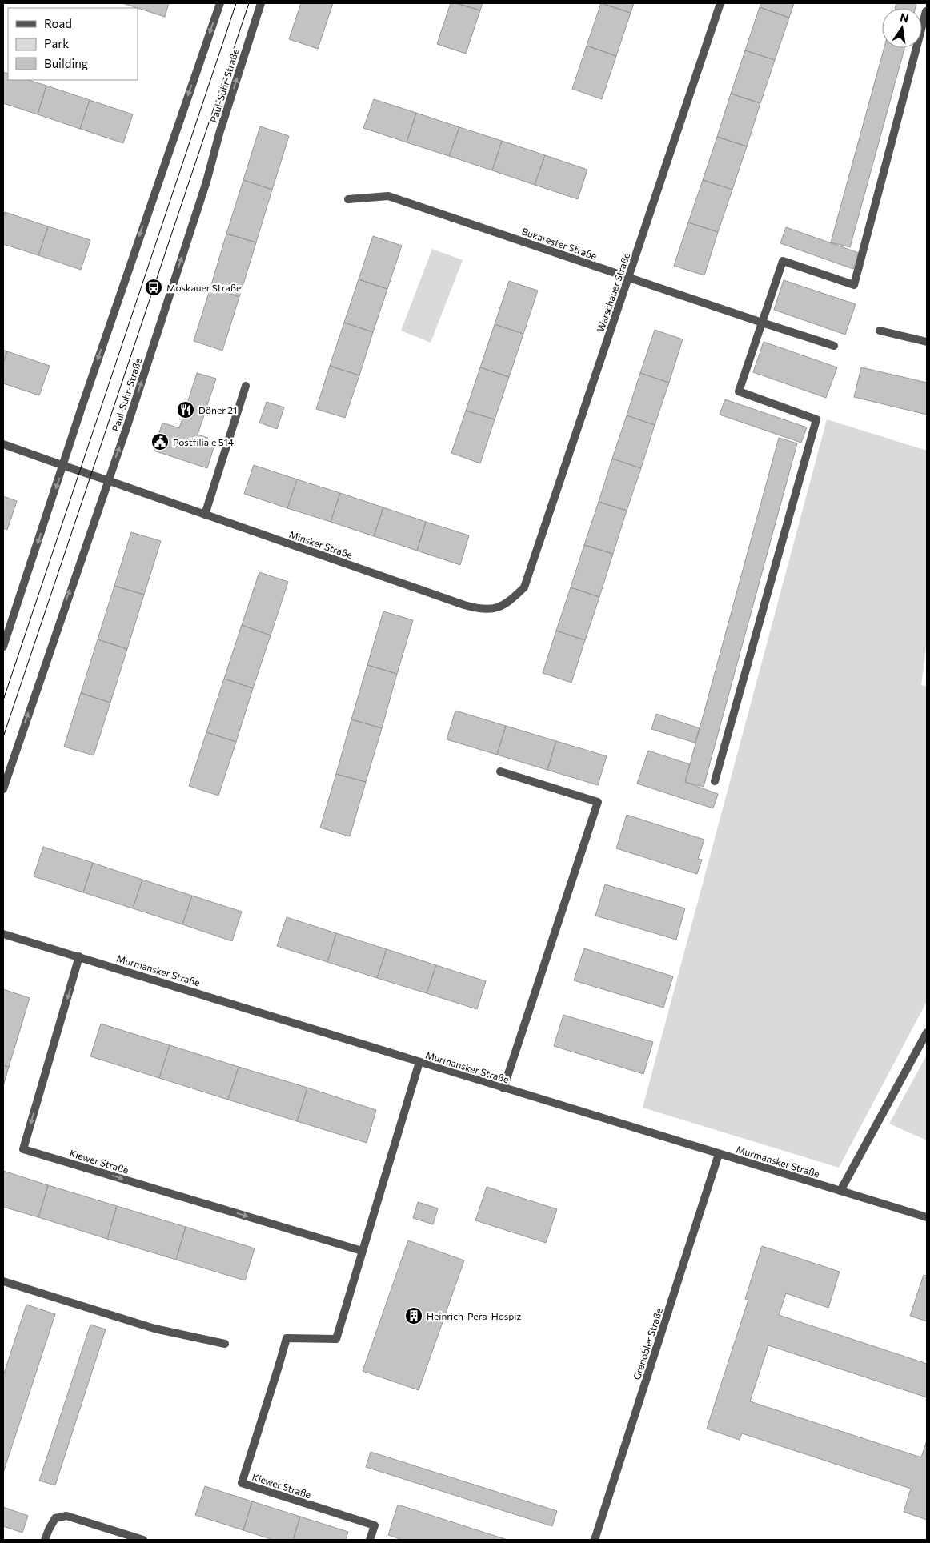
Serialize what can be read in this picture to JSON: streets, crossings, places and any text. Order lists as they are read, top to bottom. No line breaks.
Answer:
{"streets":{"street":["Paul-Suhr-Straße","Bukarester Straße","Warschauer Straße","Minsker Straße","Murmansker Straße","Kiewer Straße","Grenobler Straße"]},"crossings":[["Paul-Suhr-Straße","Minsker Straße"],["Bukarester Straße","Warschauer Straße"],["Warschauer Straße","Minsker Straße"],["Murmansker Straße","Kiewer Straße"],["Murmansker Straße","Grenobler Straße"]],"places":{"bus stop":["Moskauer Straße"],"restaurant":["Döner 21"],"public building":["Postfiliale 514"],"building":["Heinrich-Pera-Hospiz"]},"legend":["Road","Park","Building"],"north":"top"}
